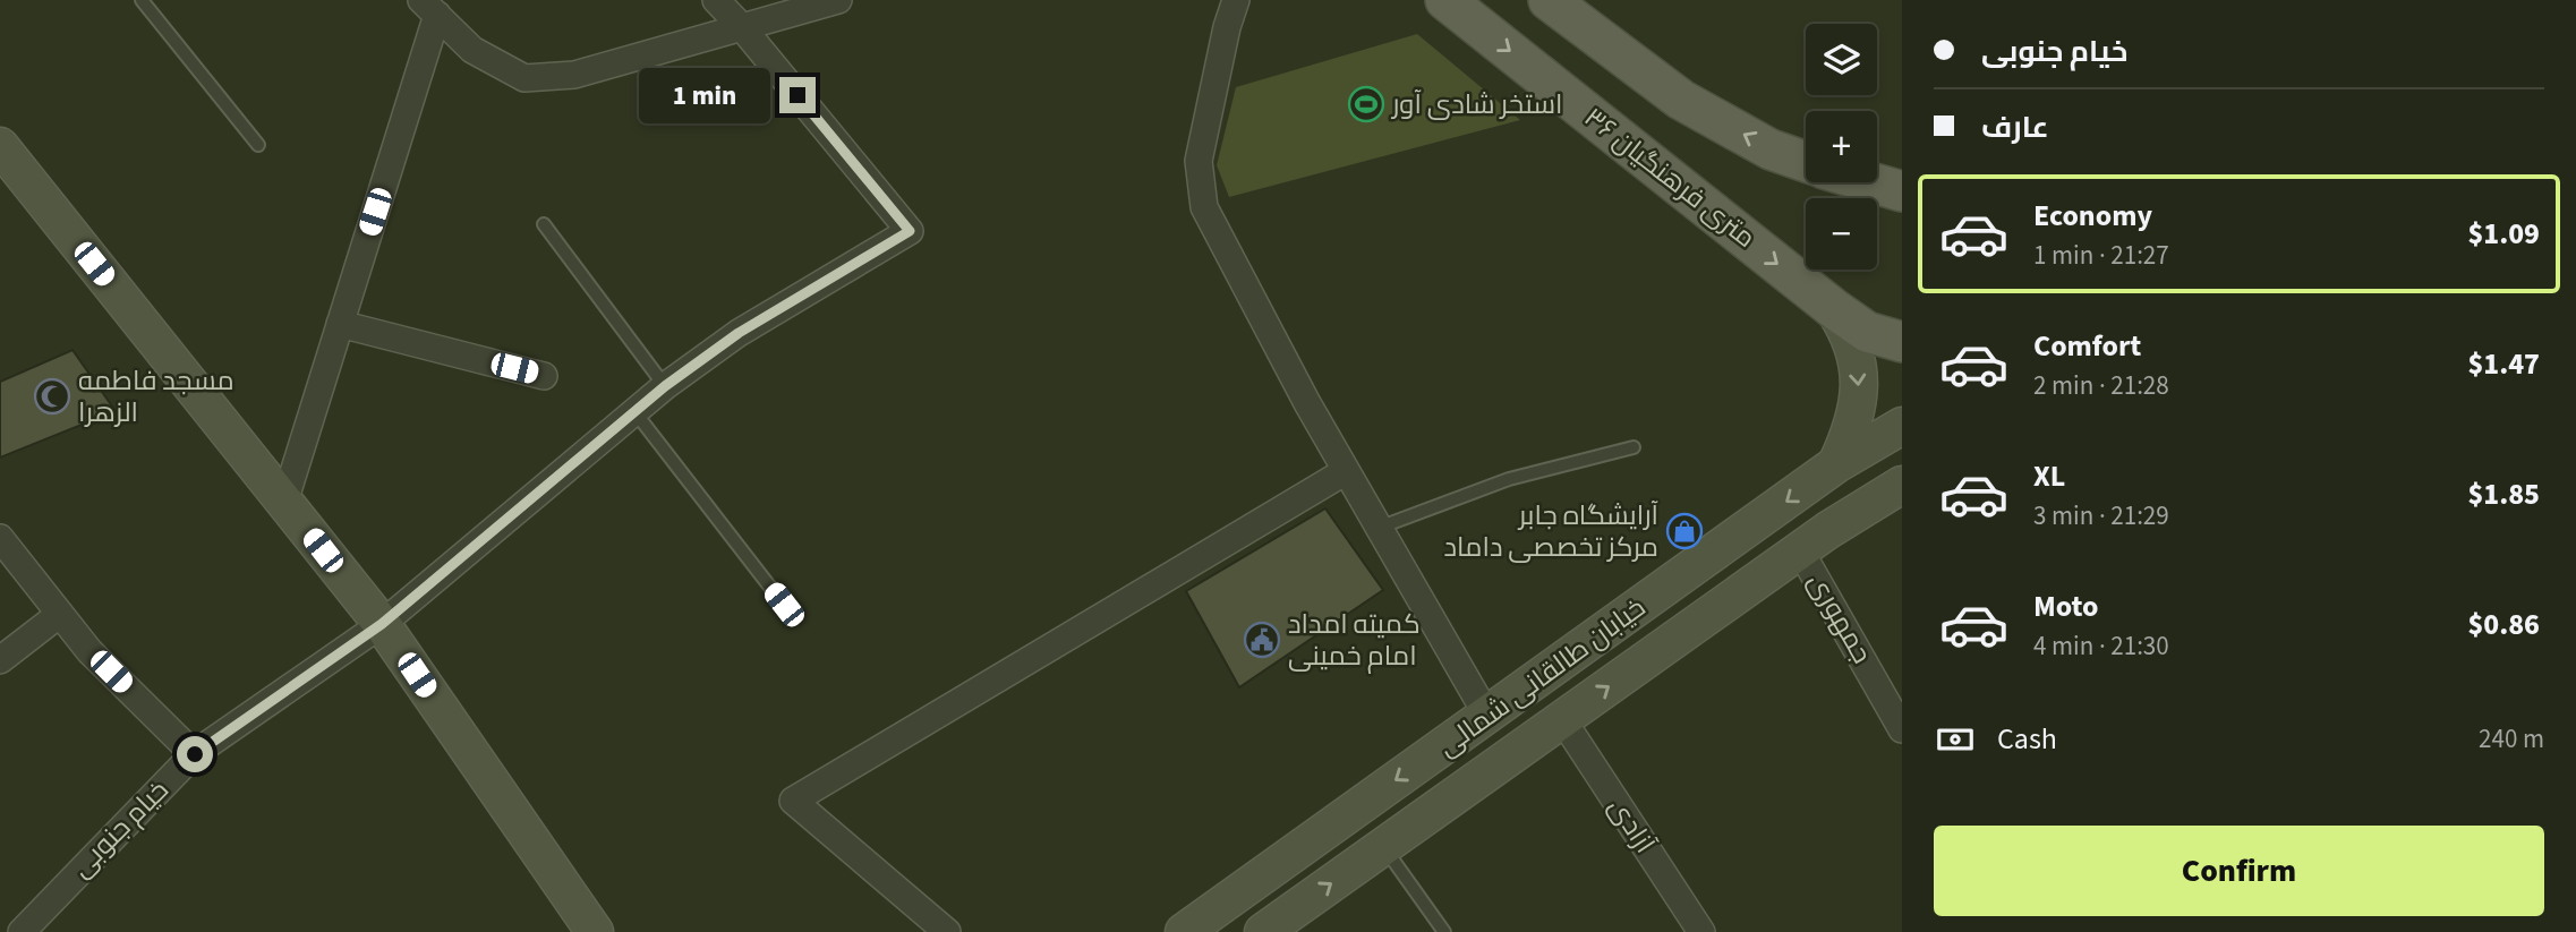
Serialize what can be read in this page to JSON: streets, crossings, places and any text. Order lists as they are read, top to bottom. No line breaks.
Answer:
{"streets":{"main road":["۳۶ متری فرهنگیان","خیابان طالقانی شمالی"],"street":["جمهوری","آزادی","خیام جنوبی"]},"crossings":[["جمهوری","خیابان طالقانی شمالی"],["خیابان طالقانی شمالی","آزادی"]],"places":{"sports":["استخر شادی آور"],"mosque":["مسجد فاطمه الزهرا"],"shop":["آرایشگاه جابر مرکز تخصصی داماد"],"public building":["کمیته امداد امام خمینی"]},"page":{"banner":["خیام جنوبی","عارف"],"map_buttons":["+","−"],"bubble":"1 min","list":[{"name":"Economy","note":"1 min · 21:27","value":"$1.09"},{"name":"Comfort","note":"2 min · 21:28","value":"$1.47"},{"name":"XL","note":"3 min · 21:29","value":"$1.85"},{"name":"Moto","note":"4 min · 21:30","value":"$0.86"}],"pay":["Cash","240 m"],"buttons":"Confirm"}}
